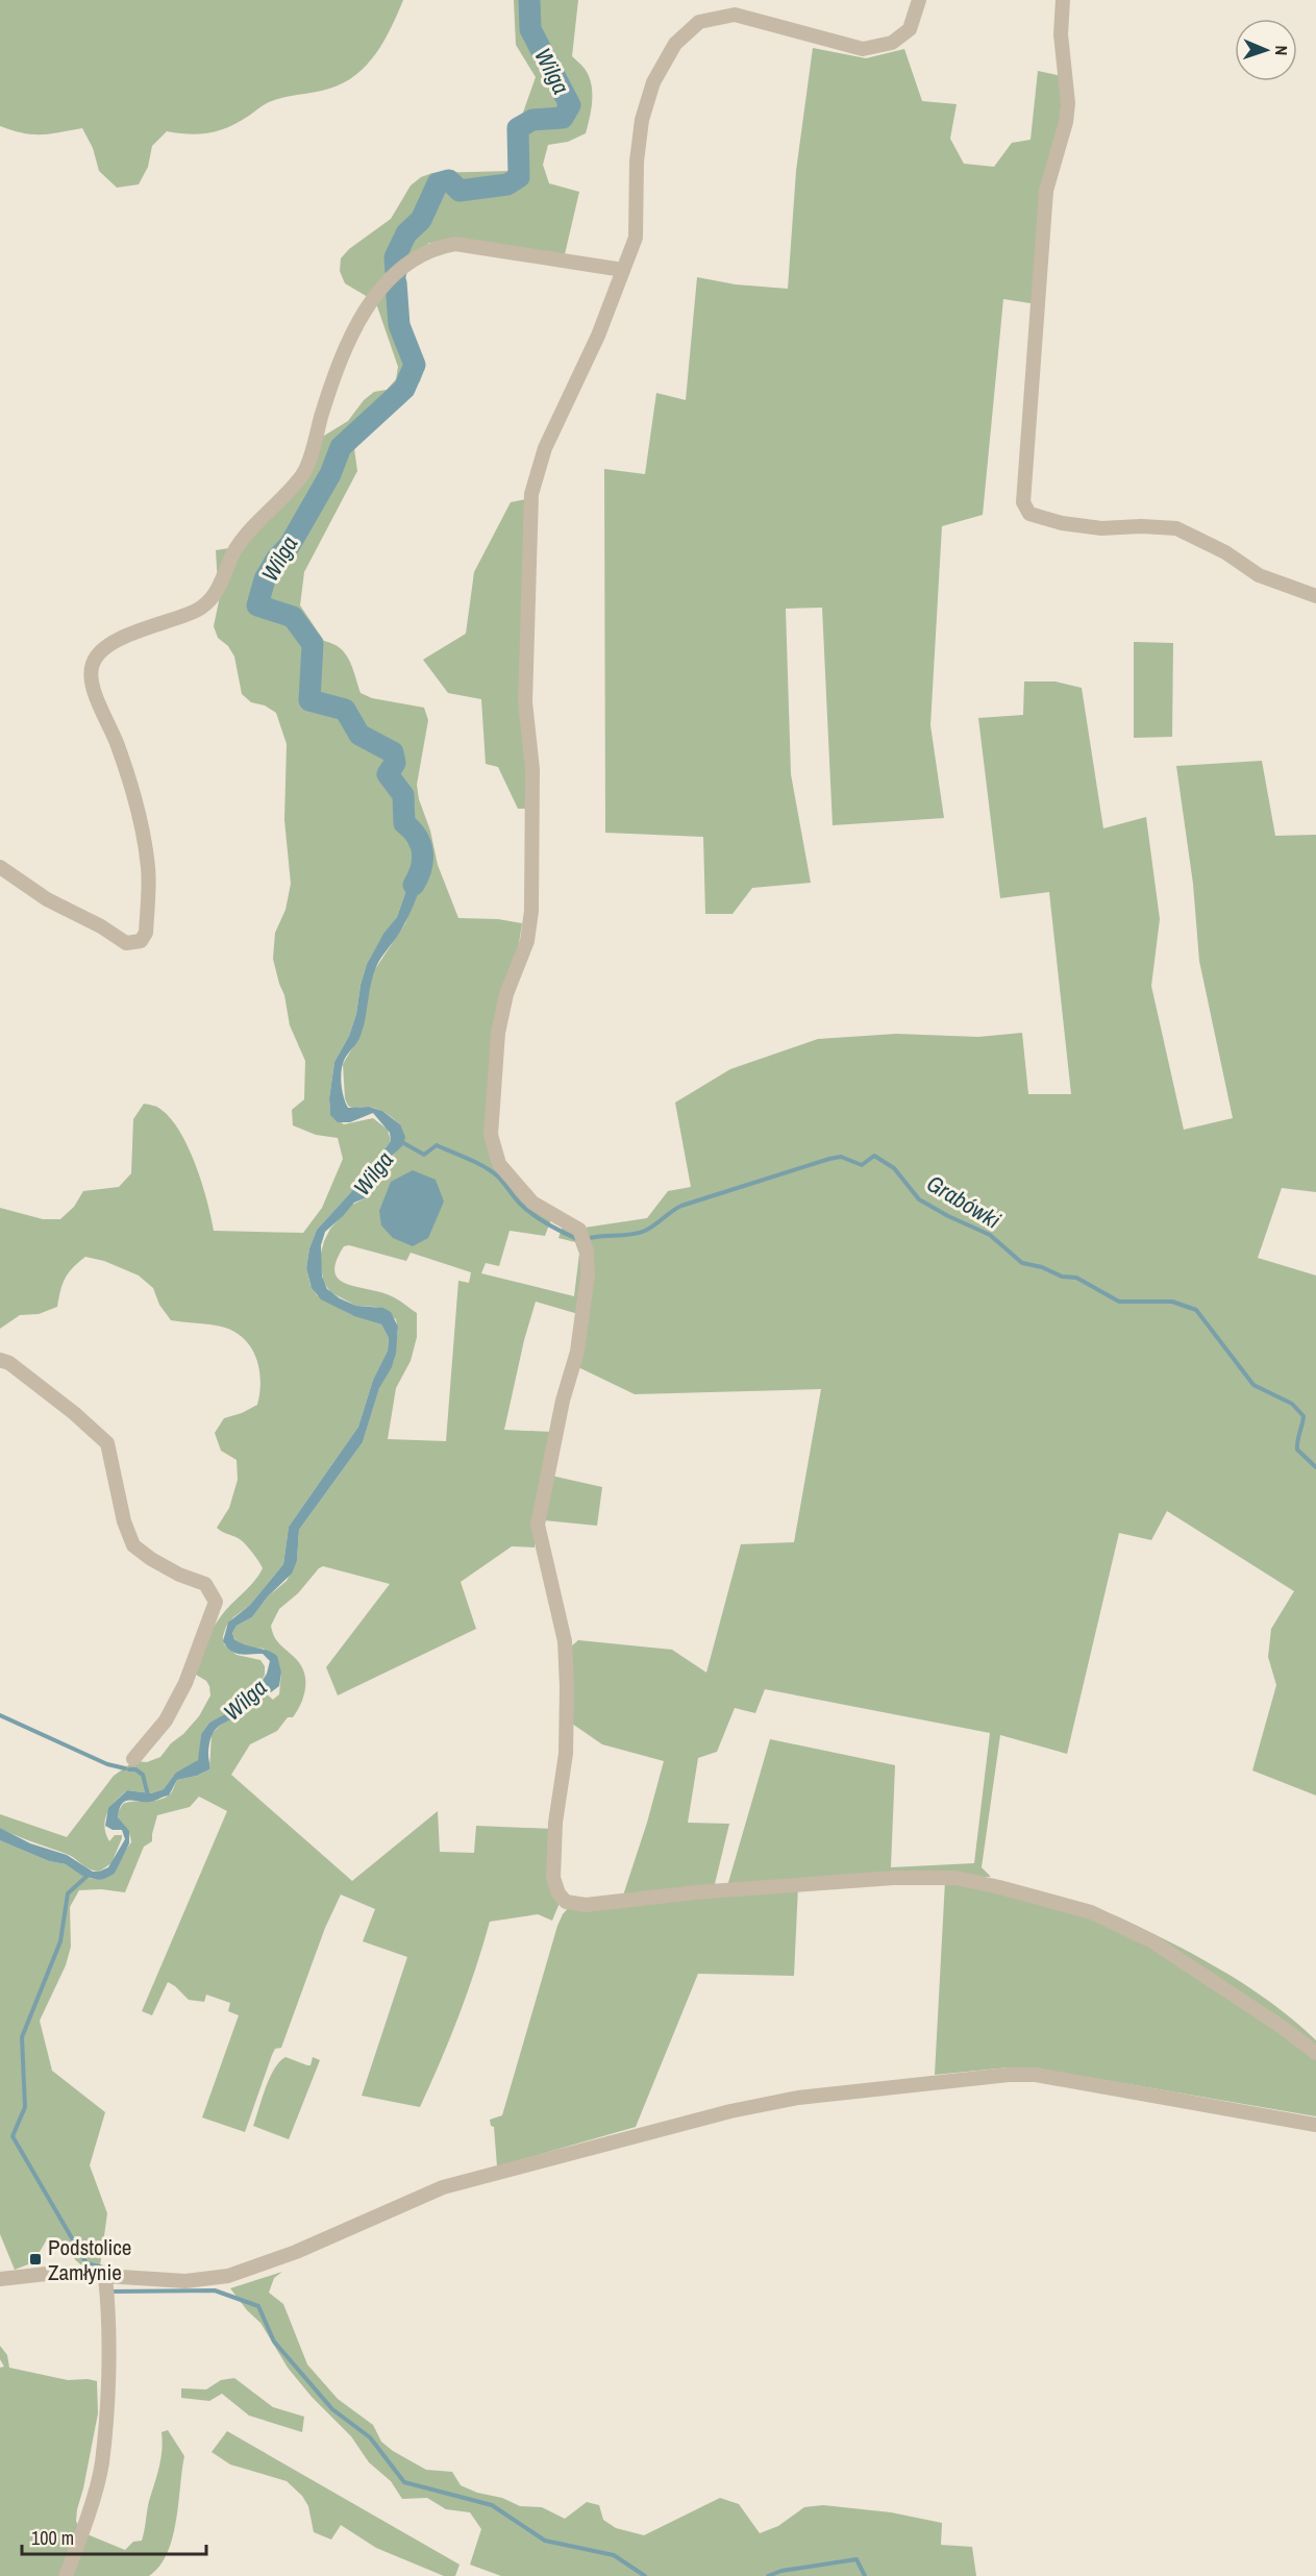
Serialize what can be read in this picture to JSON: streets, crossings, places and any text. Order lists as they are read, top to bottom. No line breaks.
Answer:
{"water":["Wilga","Grabówki"],"places":{"transit":["Podstolice Zamłynie"]},"scale_bar":"100 m","north":"right"}
